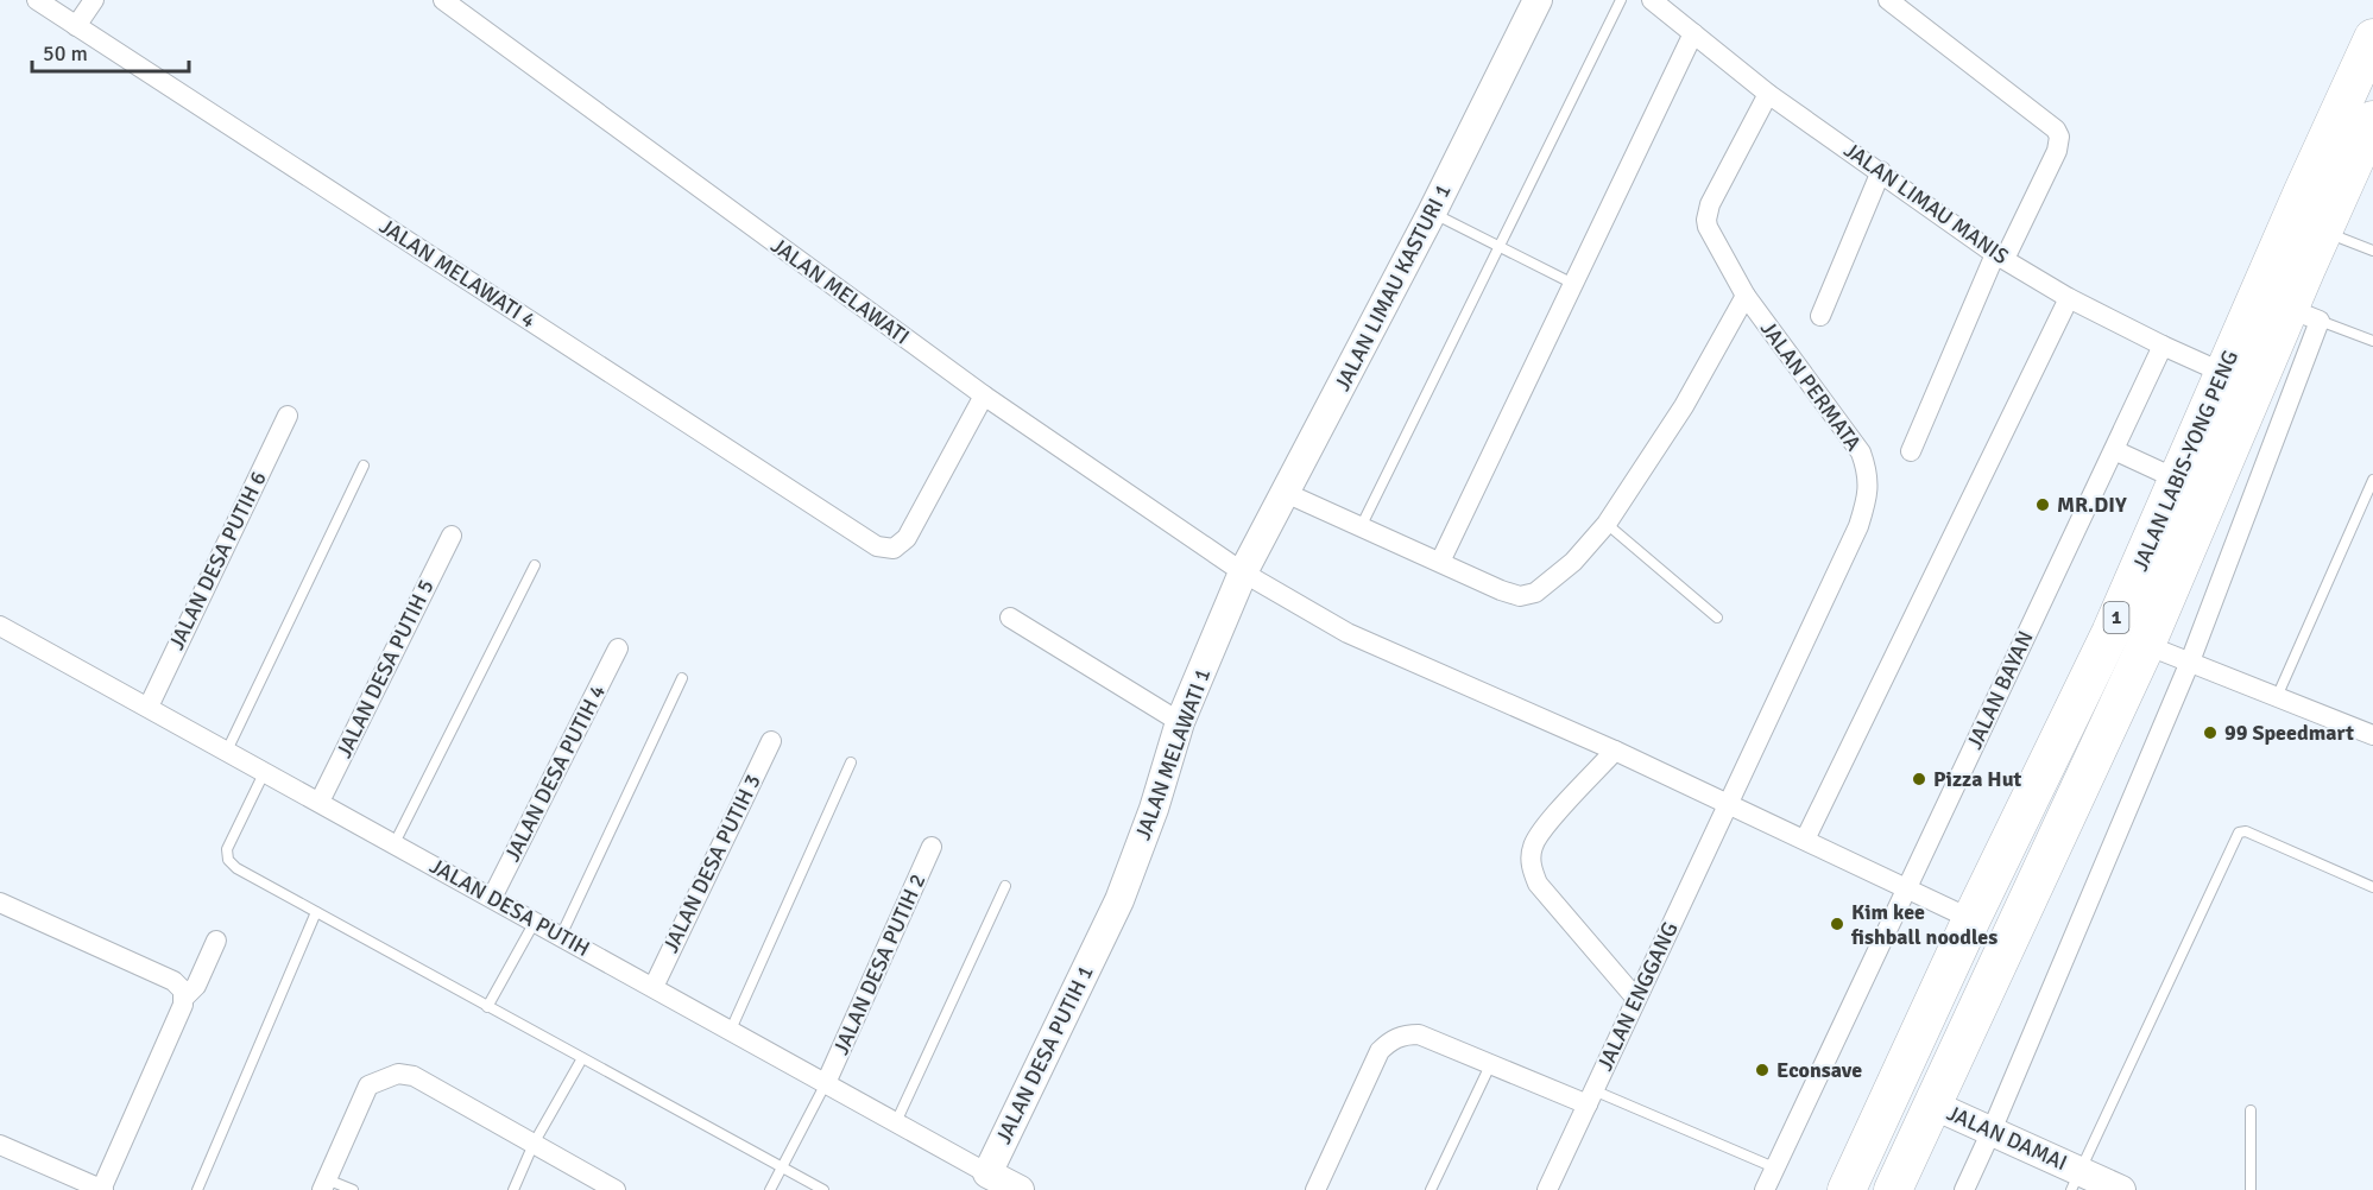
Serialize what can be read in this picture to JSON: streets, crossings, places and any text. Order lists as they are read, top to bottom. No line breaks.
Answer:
{"streets":{"highway":["JALAN LABIS-YONG PENG","1"],"street":["JALAN LIMAU MANIS","JALAN MELAWATI 4","JALAN LIMAU KASTURI 1","JALAN MELAWATI","JALAN PERMATA","JALAN DESA PUTIH 6","JALAN DESA PUTIH 5","JALAN BAYAN","JALAN MELAWATI 1","JALAN DESA PUTIH 4","JALAN DESA PUTIH 3","JALAN DESA PUTIH","JALAN DESA PUTIH 2","JALAN ENGGANG","JALAN DESA PUTIH 1","JALAN DAMAI"]},"crossings":[["JALAN LIMAU MANIS","JALAN PERMATA"],["JALAN LIMAU MANIS","JALAN LABIS-YONG PENG"],["JALAN LIMAU MANIS","JALAN BAYAN"],["JALAN MELAWATI 4","JALAN MELAWATI"],["JALAN LIMAU KASTURI 1","JALAN MELAWATI"],["JALAN LIMAU KASTURI 1","JALAN MELAWATI 1"],["JALAN MELAWATI","JALAN PERMATA"],["JALAN MELAWATI","JALAN LABIS-YONG PENG"],["JALAN MELAWATI","JALAN BAYAN"],["JALAN MELAWATI","JALAN MELAWATI 1"],["JALAN MELAWATI","JALAN ENGGANG"],["JALAN PERMATA","JALAN ENGGANG"],["JALAN LABIS-YONG PENG","JALAN DAMAI"],["JALAN DESA PUTIH 6","JALAN DESA PUTIH"],["JALAN DESA PUTIH 5","JALAN DESA PUTIH"],["JALAN MELAWATI 1","JALAN DESA PUTIH 1"],["JALAN DESA PUTIH 4","JALAN DESA PUTIH"],["JALAN DESA PUTIH 3","JALAN DESA PUTIH"],["JALAN DESA PUTIH","JALAN DESA PUTIH 2"],["JALAN DESA PUTIH","JALAN DESA PUTIH 1"]],"places":["MR.DIY","99 Speedmart","Pizza Hut","Kim kee fishball noodles","Econsave"],"scale_bar":"50 m"}
